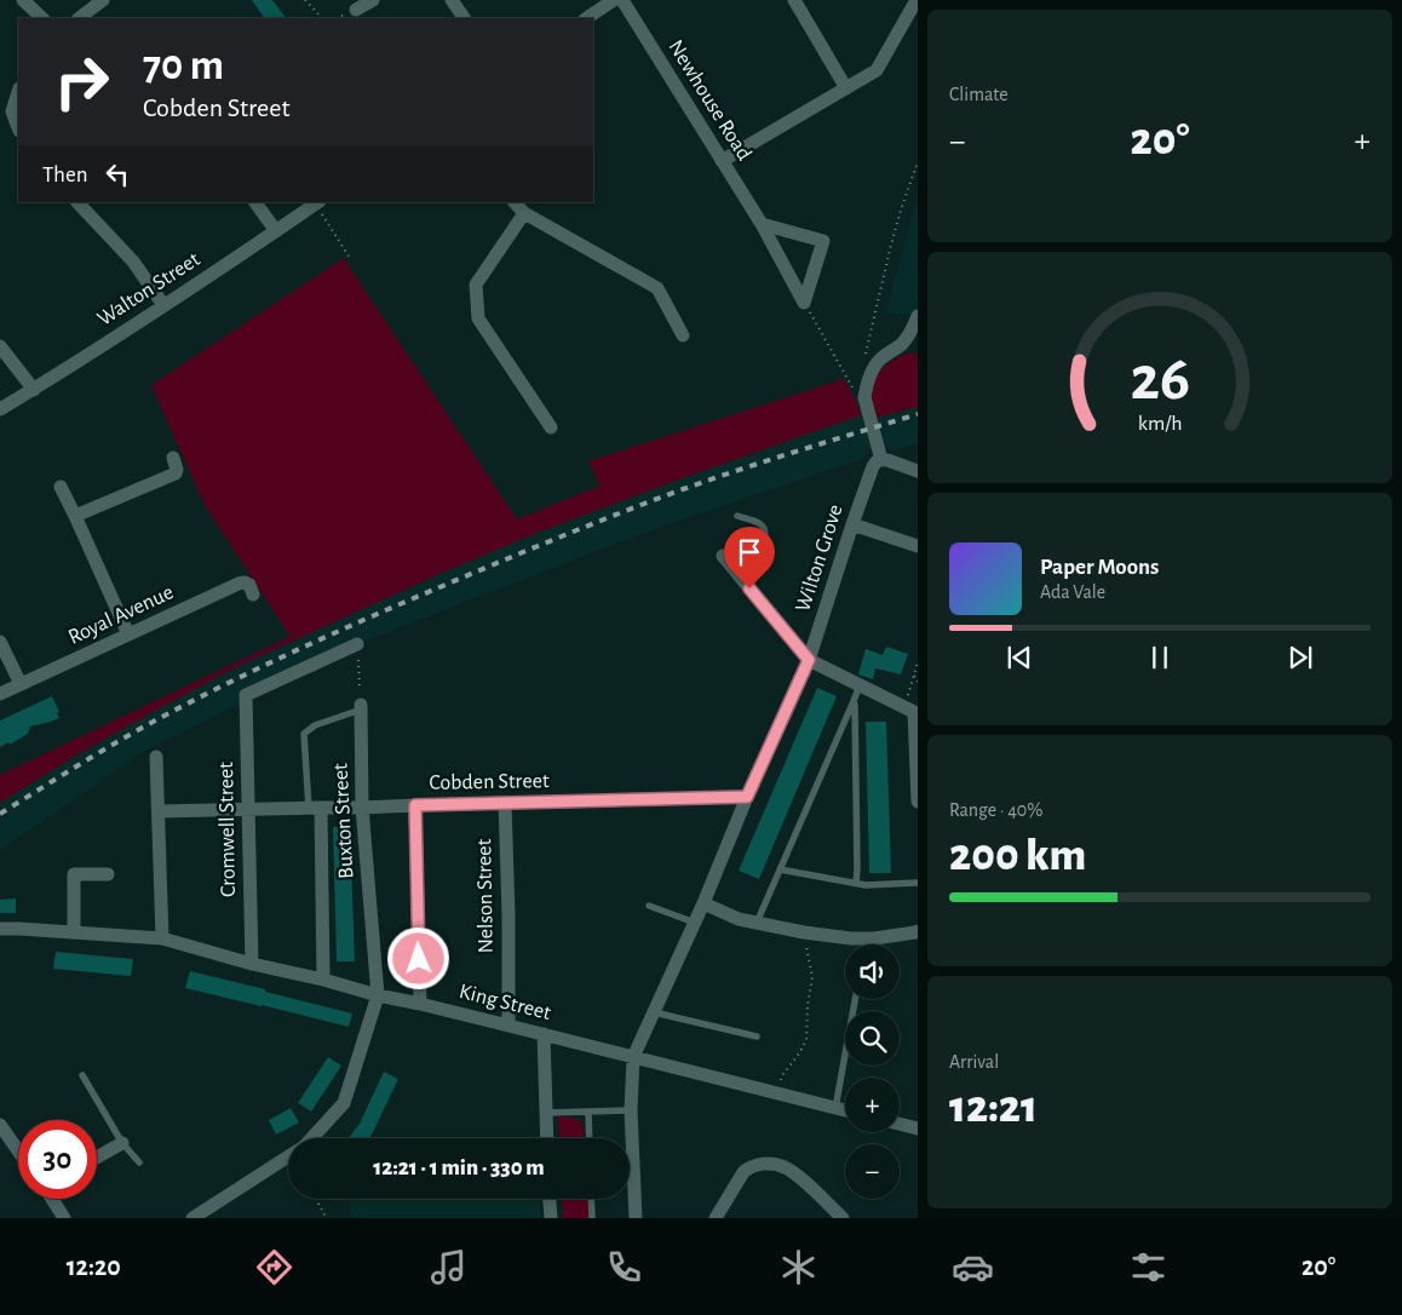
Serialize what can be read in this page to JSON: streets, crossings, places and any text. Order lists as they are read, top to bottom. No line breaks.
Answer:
{"streets":{"street":["Newhouse Road","Walton Street","Wilton Grove","Royal Avenue","Cobden Street","Buxton Street","Cromwell Street","Nelson Street","King Street"]},"crossings":[["Wilton Grove","Cobden Street"],["Wilton Grove","King Street"],["Cobden Street","Buxton Street"],["Cobden Street","Cromwell Street"],["Cobden Street","Nelson Street"],["Buxton Street","King Street"],["Cromwell Street","King Street"],["Nelson Street","King Street"]],"page":{"tile":["Climate",["Range · 40%","200 km"],["Arrival","12:21"]],"turn":["70 m","Cobden Street"],"heat":["−","20°","+"],"then":"Then","song":["Paper Moons","Ada Vale"],"map_buttons":["+","−"],"limit":"30","trip":"12:21 · 1 min · 330 m","tabs":["12:20","20°"],"gauge":["26","km/h"]}}
